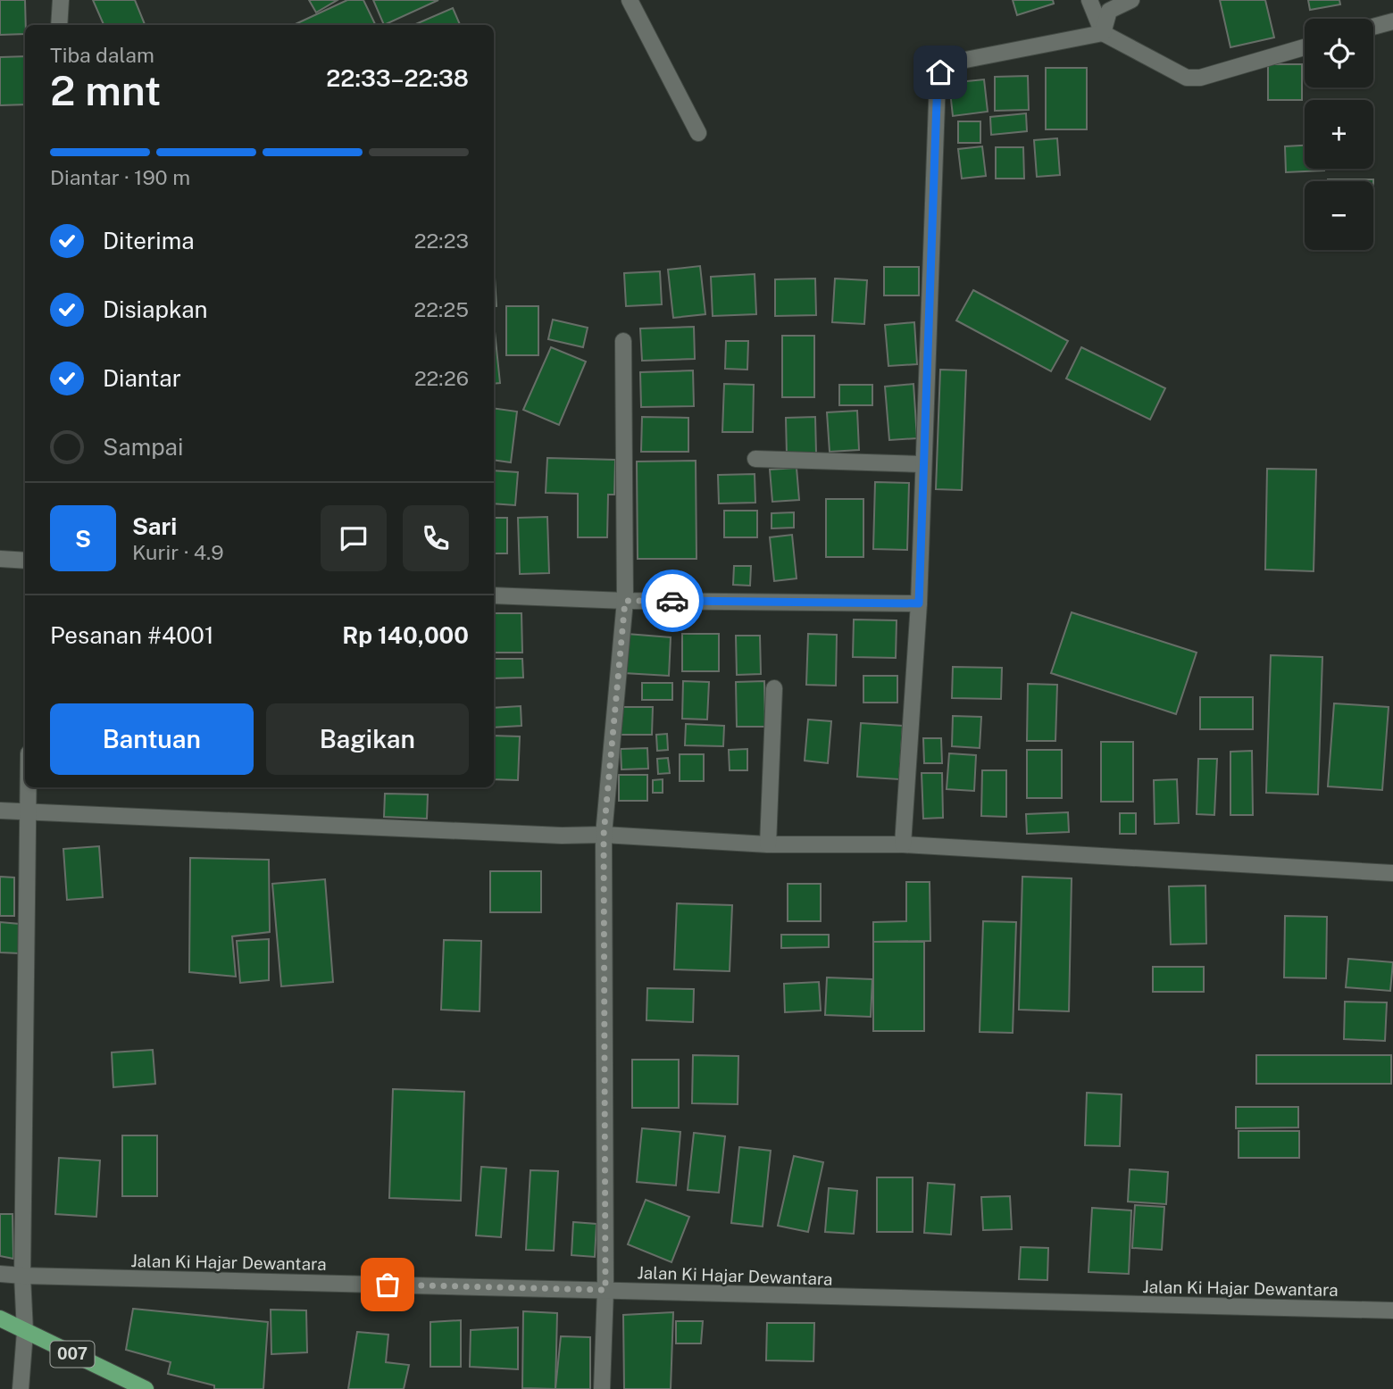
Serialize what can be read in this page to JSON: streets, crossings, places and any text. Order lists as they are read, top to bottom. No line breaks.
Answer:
{"streets":{"main road":["007"],"street":["Jalan Ki Hajar Dewantara"]},"page":{"map_buttons":["+","−"],"heading":["2 mnt","Tiba dalam","22:33–22:38"],"panel":["Sari","Kurir · 4.9","Pesanan #4001","Rp 140,000"],"bar":"Diantar · 190 m","list":[["Diterima","22:23"],["Disiapkan","22:25"],["Diantar","22:26"],"Sampai"],"round":"S","buttons":["Bantuan","Bagikan"]}}
